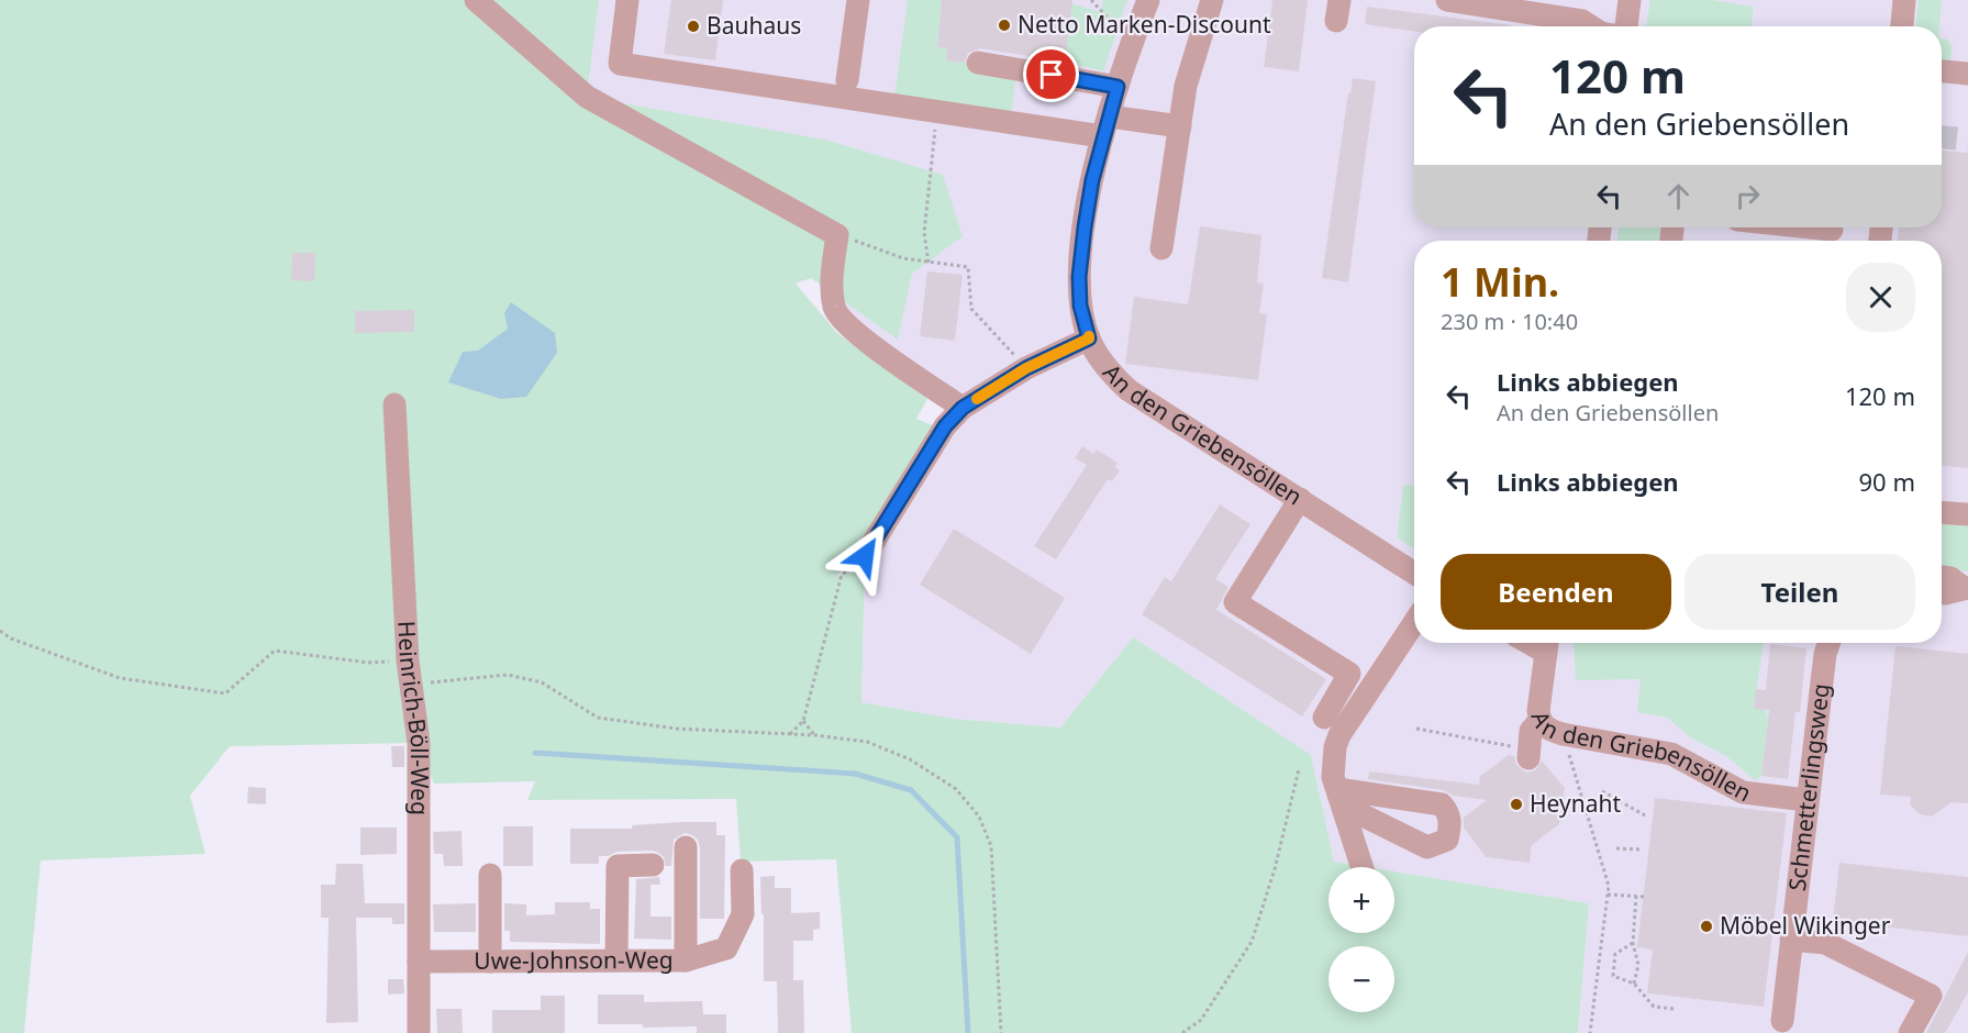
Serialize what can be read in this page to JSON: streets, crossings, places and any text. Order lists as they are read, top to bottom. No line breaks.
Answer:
{"streets":{"street":["An den Griebensöllen","Heinrich-Böll-Weg","Schmetterlingsweg","Uwe-Johnson-Weg"]},"crossings":[["An den Griebensöllen","Schmetterlingsweg"],["Heinrich-Böll-Weg","Uwe-Johnson-Weg"]],"places":["Netto Marken-Discount","Bauhaus","Heynaht","Möbel Wikinger"],"page":{"turn":["120 m","An den Griebensöllen"],"heading":["1 Min.","230 m · 10:40"],"list":[{"name":"Links abbiegen","note":"An den Griebensöllen","value":"120 m"},{"name":"Links abbiegen","value":"90 m"}],"buttons":["Beenden","Teilen"],"map_buttons":["+","−"]}}
